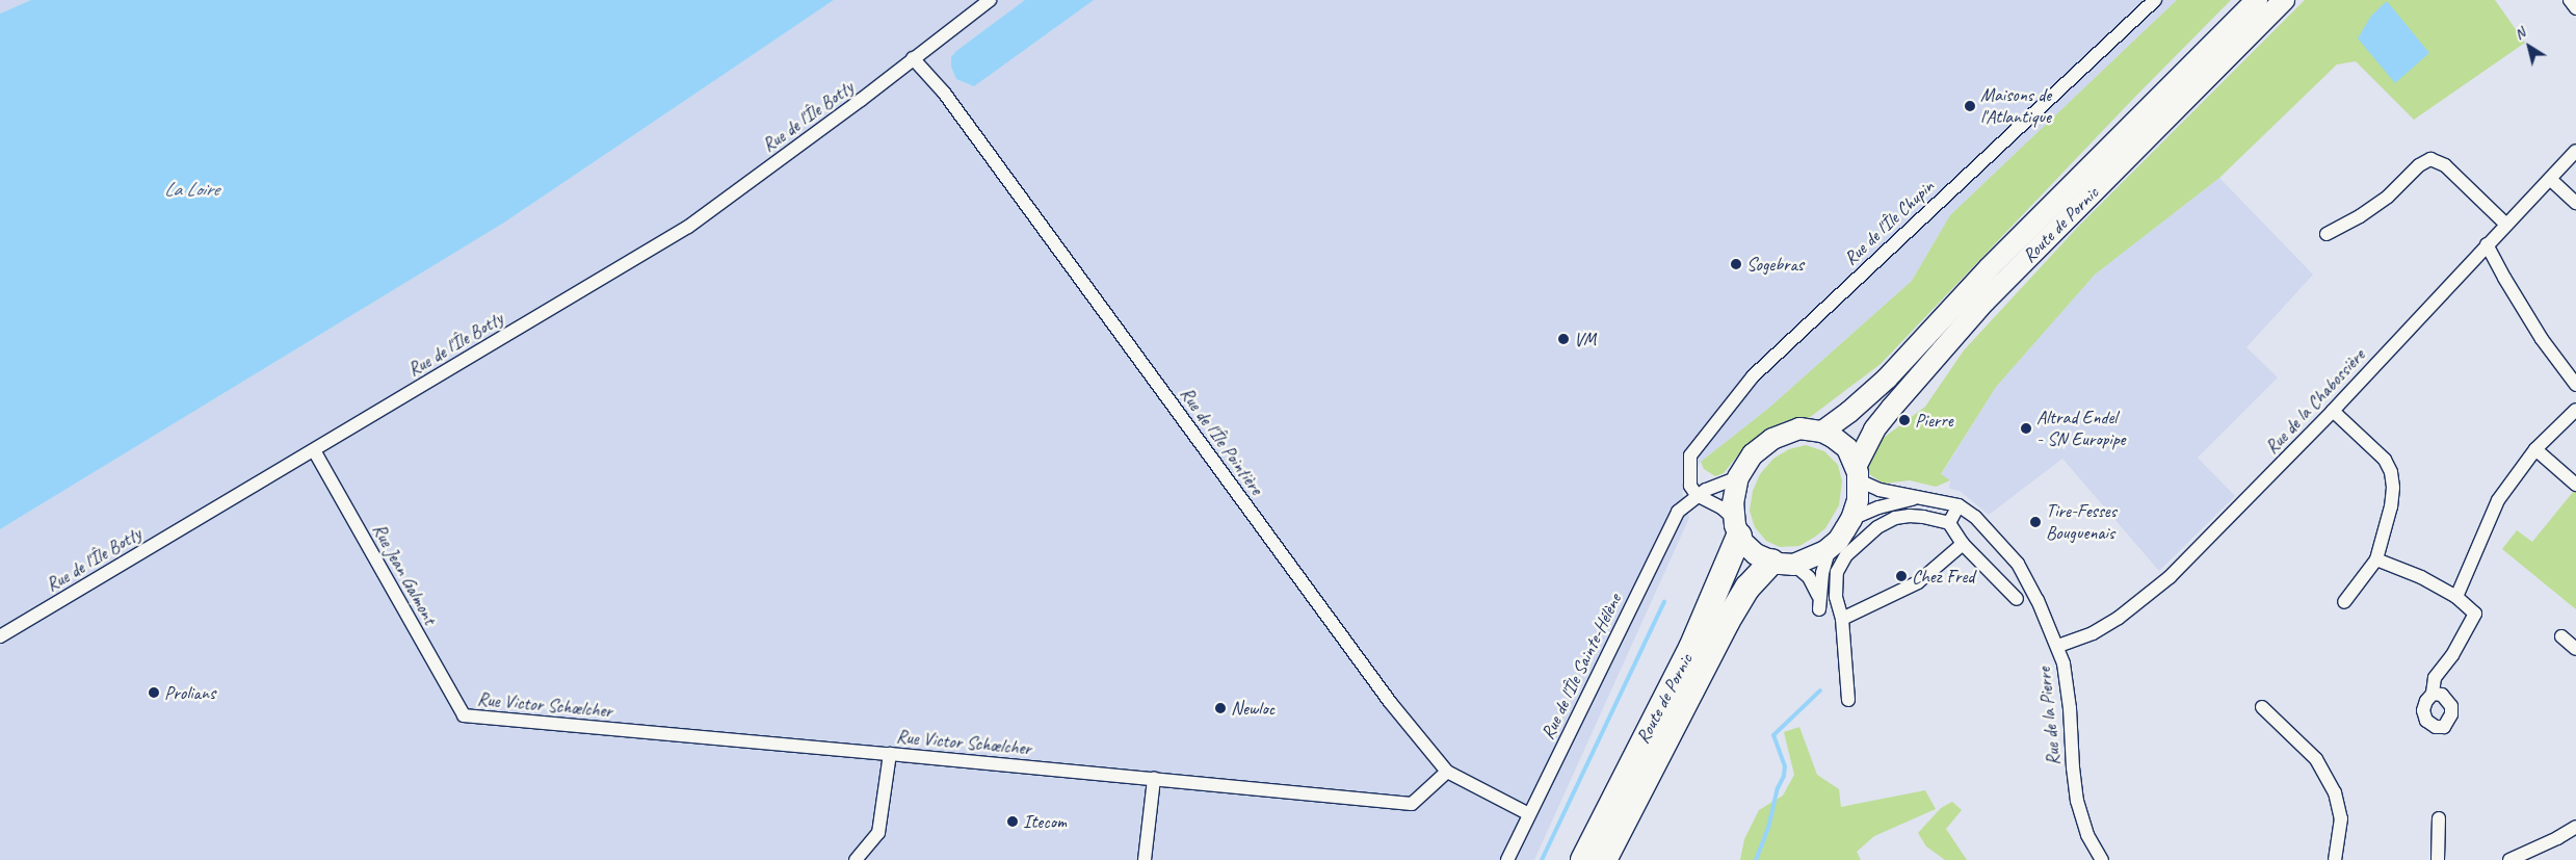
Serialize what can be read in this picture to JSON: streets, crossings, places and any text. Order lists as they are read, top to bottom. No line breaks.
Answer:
{"streets":{"highway":["Route de Pornic"],"street":["Rue de l'Île Botty","Rue de l'Île Chupin","Rue de la Chabossière","Rue de l'Île Pointière","Rue Jean Galmont","Rue de l'Île Sainte-Hélène","Rue Victor Schœlcher","Rue de la Pierre"]},"crossings":[["Rue de l'Île Botty","Rue de l'Île Pointière"],["Rue de l'Île Botty","Rue Jean Galmont"],["Rue de l'Île Chupin","Rue de l'Île Sainte-Hélène"],["Route de Pornic","Rue de l'Île Sainte-Hélène"],["Route de Pornic","Rue de la Pierre"],["Rue de la Chabossière","Rue de la Pierre"],["Rue de l'Île Pointière","Rue de l'Île Sainte-Hélène"],["Rue de l'Île Pointière","Rue Victor Schœlcher"],["Rue Jean Galmont","Rue Victor Schœlcher"],["Rue de l'Île Sainte-Hélène","Rue de la Pierre"]],"water":["La Loire"],"places":["Maisons de l'Atlantique","Sogebras","VM","Pierre","Altrad Endel - SN Europipe","Tire-Fesses Bouguenais","Chez Fred","Prolians","Newloc","Itecom"],"north":"top left"}
